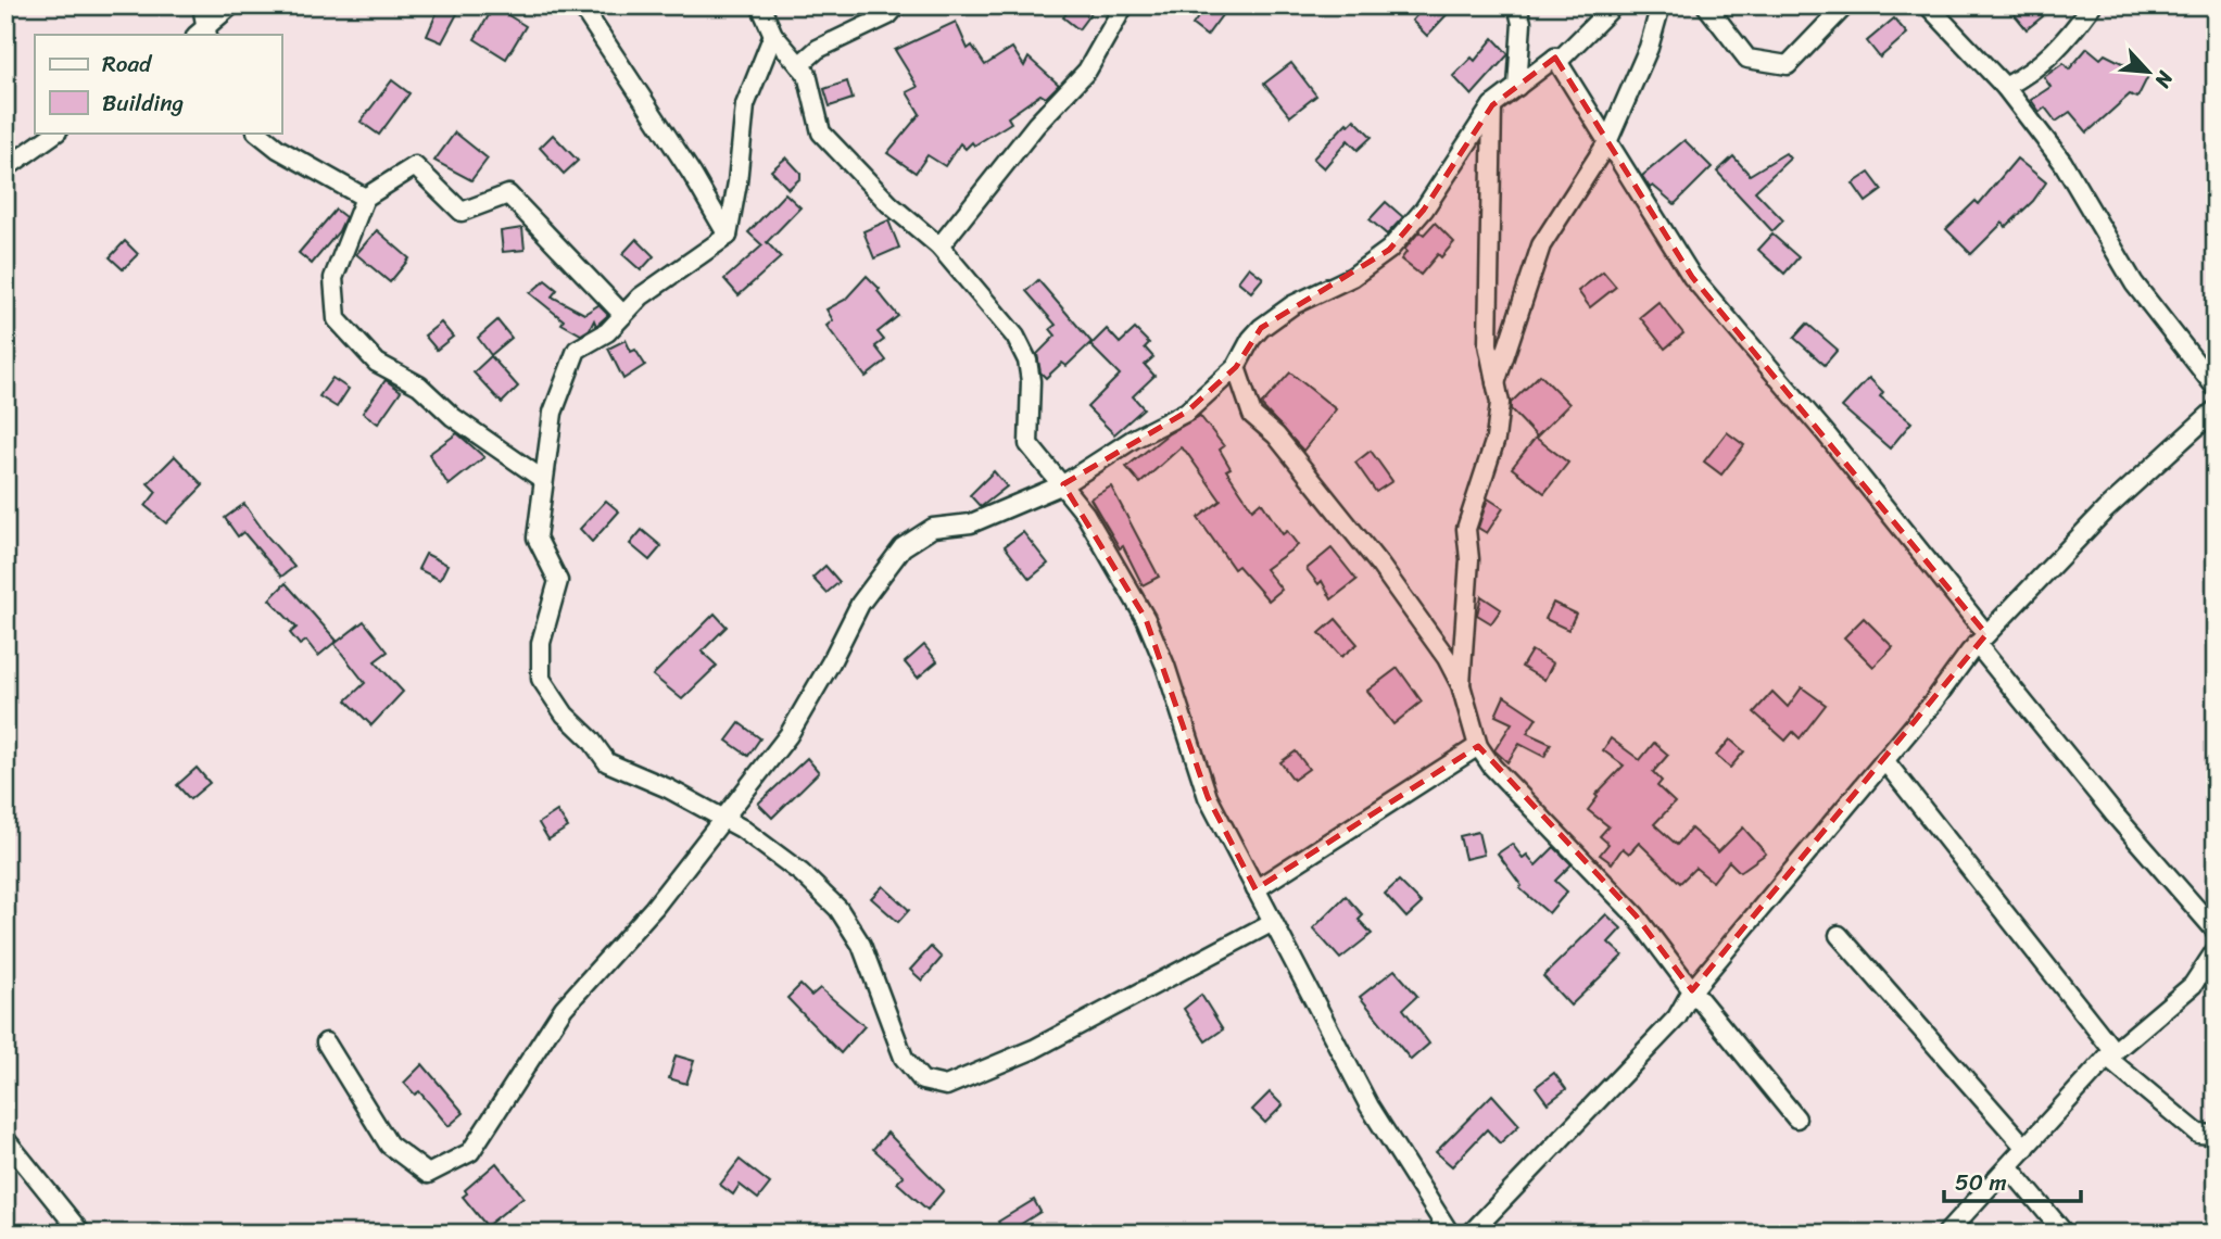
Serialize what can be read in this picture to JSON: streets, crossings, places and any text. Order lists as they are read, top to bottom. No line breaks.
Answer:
{"legend":["Road","Building"],"scale_bar":"50 m","north":"bottom right"}
